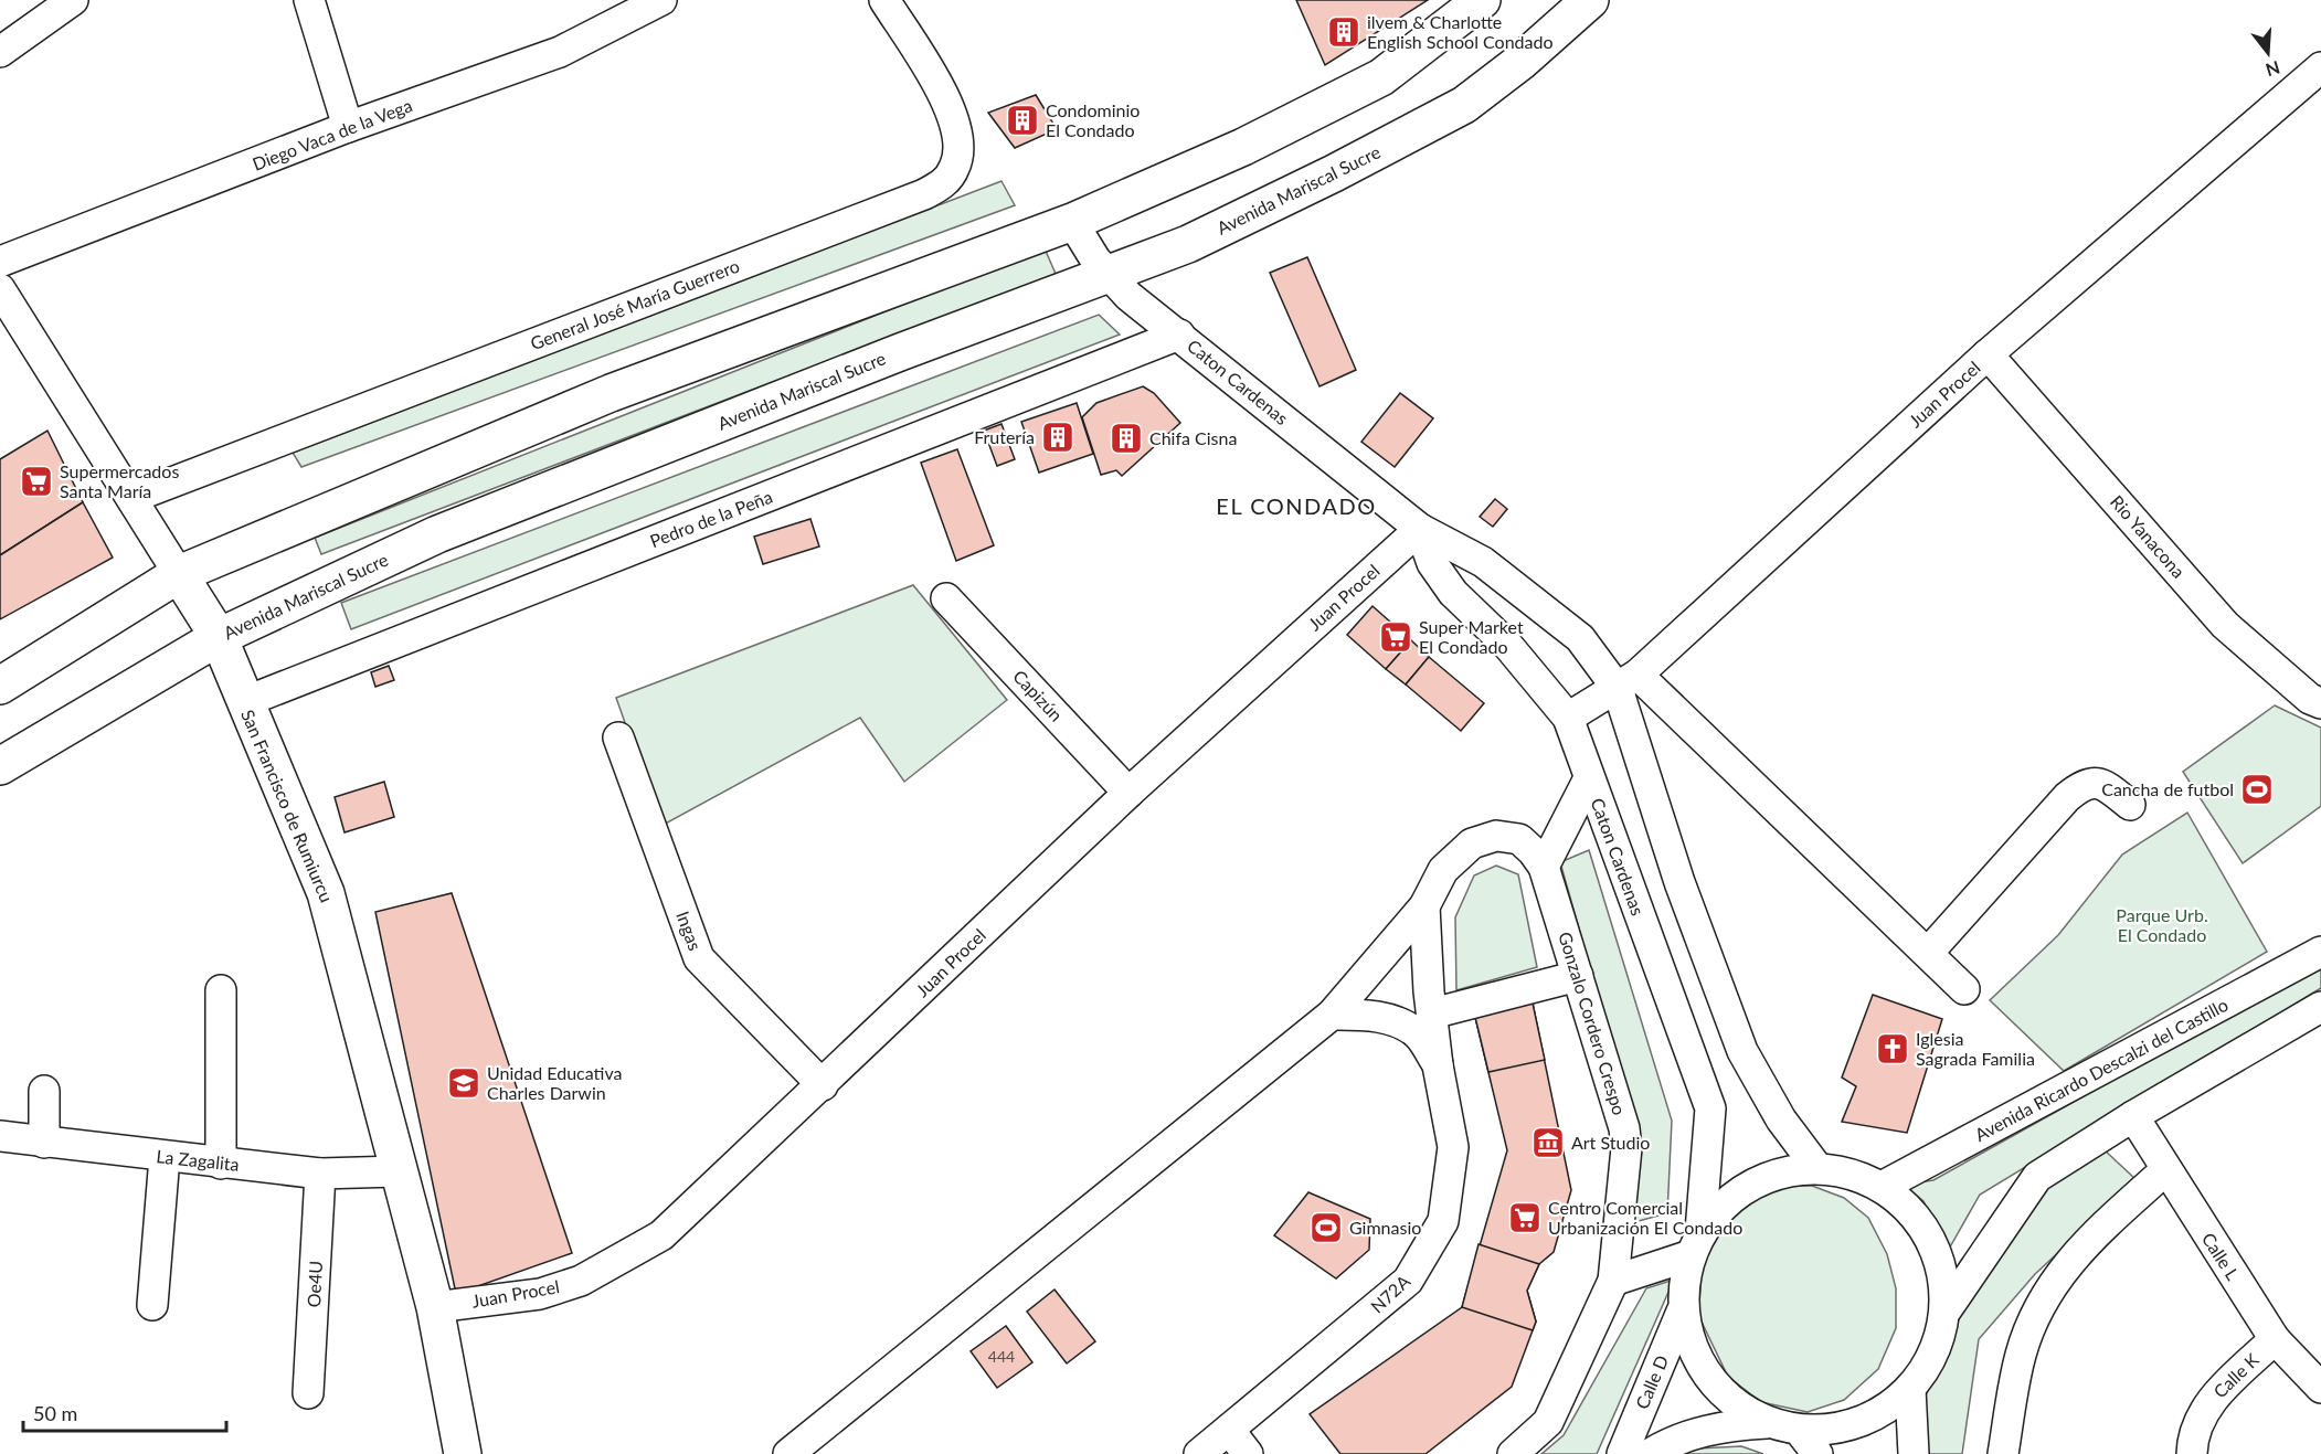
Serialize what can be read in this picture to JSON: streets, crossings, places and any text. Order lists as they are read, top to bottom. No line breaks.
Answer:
{"streets":{"main road":["Avenida Mariscal Sucre","San Francisco de Rumiurcu"],"street":["Diego Vaca de la Vega","General José María Guerrero","Caton Cardenas","Juan Procel","Pedro de la Peña","Rio Yanacona","Capizún","Ingas","Gonzalo Cordero Crespo","Avenida Ricardo Descalzi del Castillo","La Zagalita","Calle L","Oe4U","N72A","Calle K","Calle D"]},"crossings":[["Avenida Mariscal Sucre","Caton Cardenas"],["Avenida Mariscal Sucre","San Francisco de Rumiurcu"],["General José María Guerrero","San Francisco de Rumiurcu"],["Caton Cardenas","Juan Procel"],["Caton Cardenas","Pedro de la Peña"],["Caton Cardenas","Calle D"],["Juan Procel","Rio Yanacona"],["Juan Procel","Capizún"],["Juan Procel","San Francisco de Rumiurcu"],["Juan Procel","Ingas"],["Pedro de la Peña","San Francisco de Rumiurcu"],["San Francisco de Rumiurcu","La Zagalita"],["La Zagalita","Oe4U"],["Calle L","Calle K"]],"districts":["EL CONDADO"],"parks":["Parque Urb. El Condado"],"places":{"building":["ilvem & Charlotte English School Condado","Condominio El Condado","Frutería","Chifa Cisna"],"supermarket":["Supermercados Santa María","Super Market El Condado","Centro Comercial Urbanización El Condado"],"sports":["Cancha de futbol","Gimnasio"],"church":["Iglesia Sagrada Familia"],"school or university":["Unidad Educativa Charles Darwin"],"museum":["Art Studio"]},"house_numbers":["444"],"scale_bar":"50 m","north":"bottom"}
